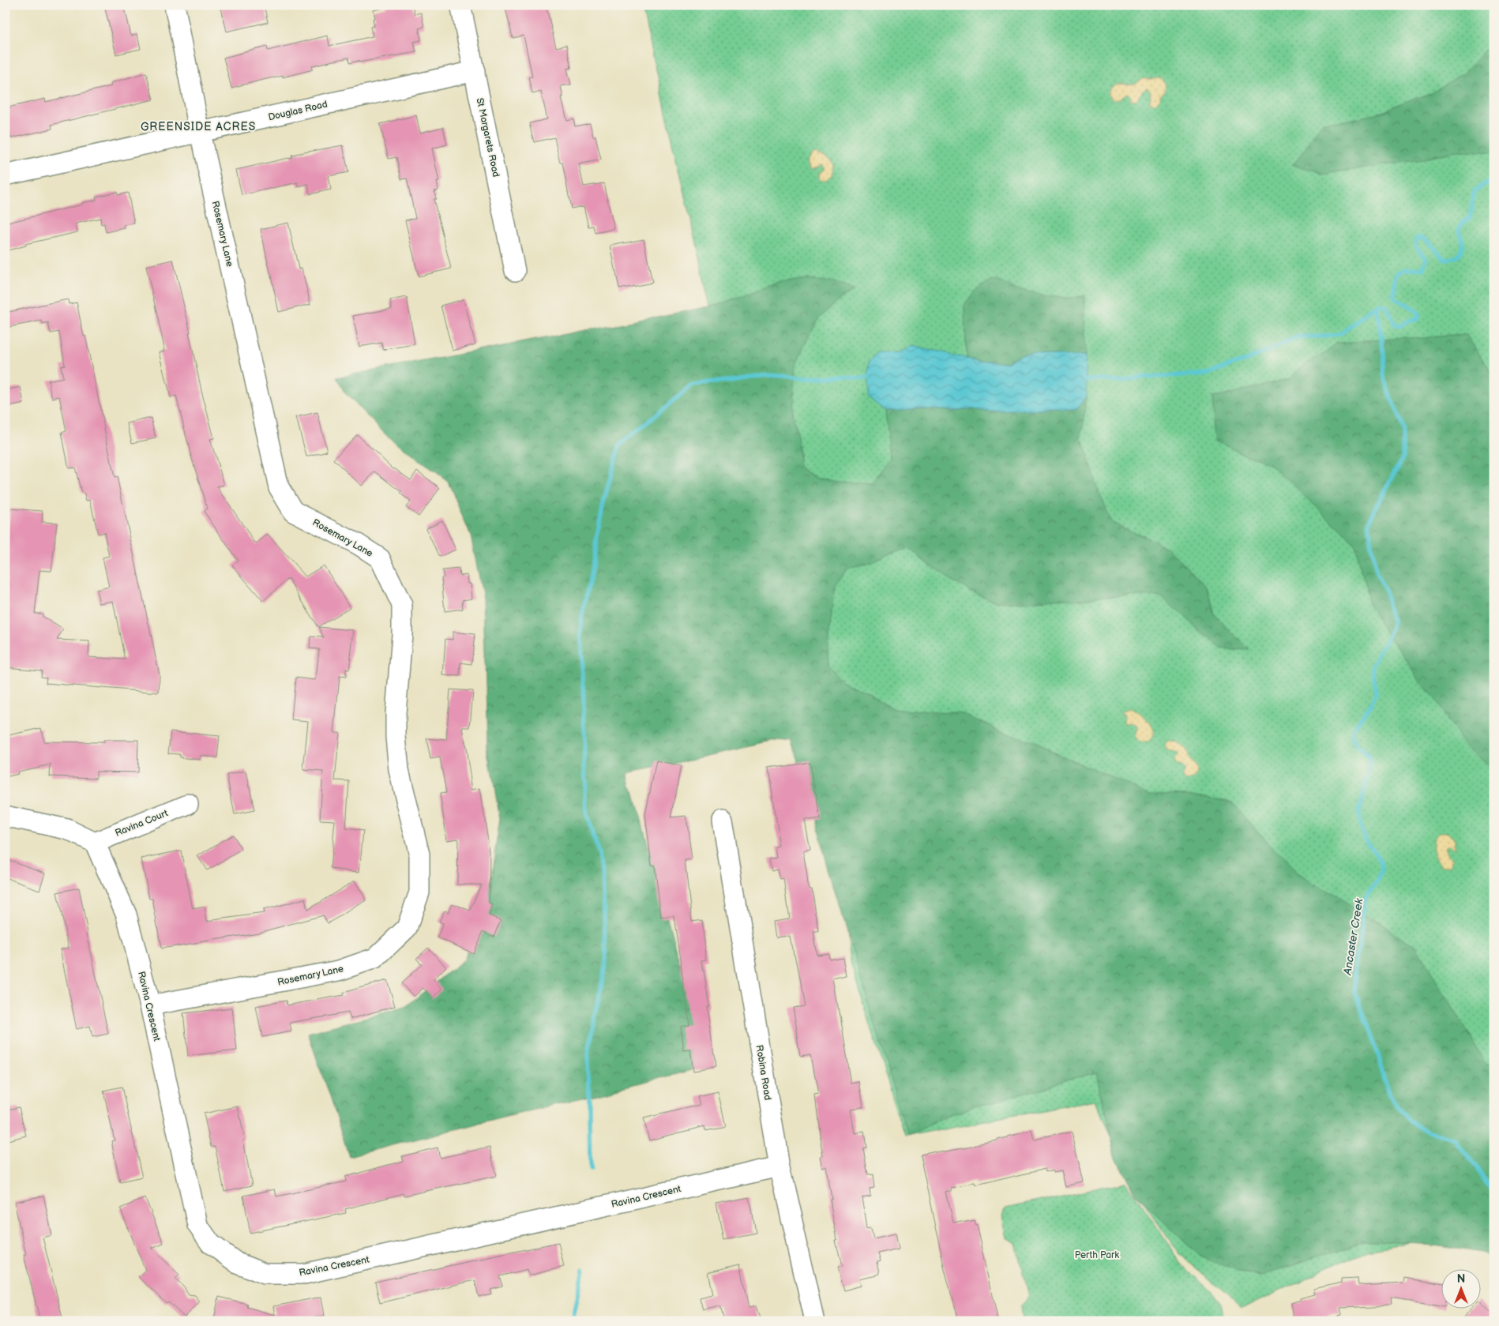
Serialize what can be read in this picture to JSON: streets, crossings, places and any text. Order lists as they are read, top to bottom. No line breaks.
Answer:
{"streets":{"street":["Douglas Road","St Margarets Road","Rosemary Lane","Ravina Court","Ravina Crescent","Robina Road"]},"crossings":[["Douglas Road","St Margarets Road"],["Douglas Road","Rosemary Lane"],["Rosemary Lane","Ravina Crescent"],["Ravina Court","Ravina Crescent"],["Ravina Crescent","Robina Road"]],"districts":["GREENSIDE ACRES"],"water":["Ancaster Creek"],"parks":["Perth Park"],"north":"top"}
